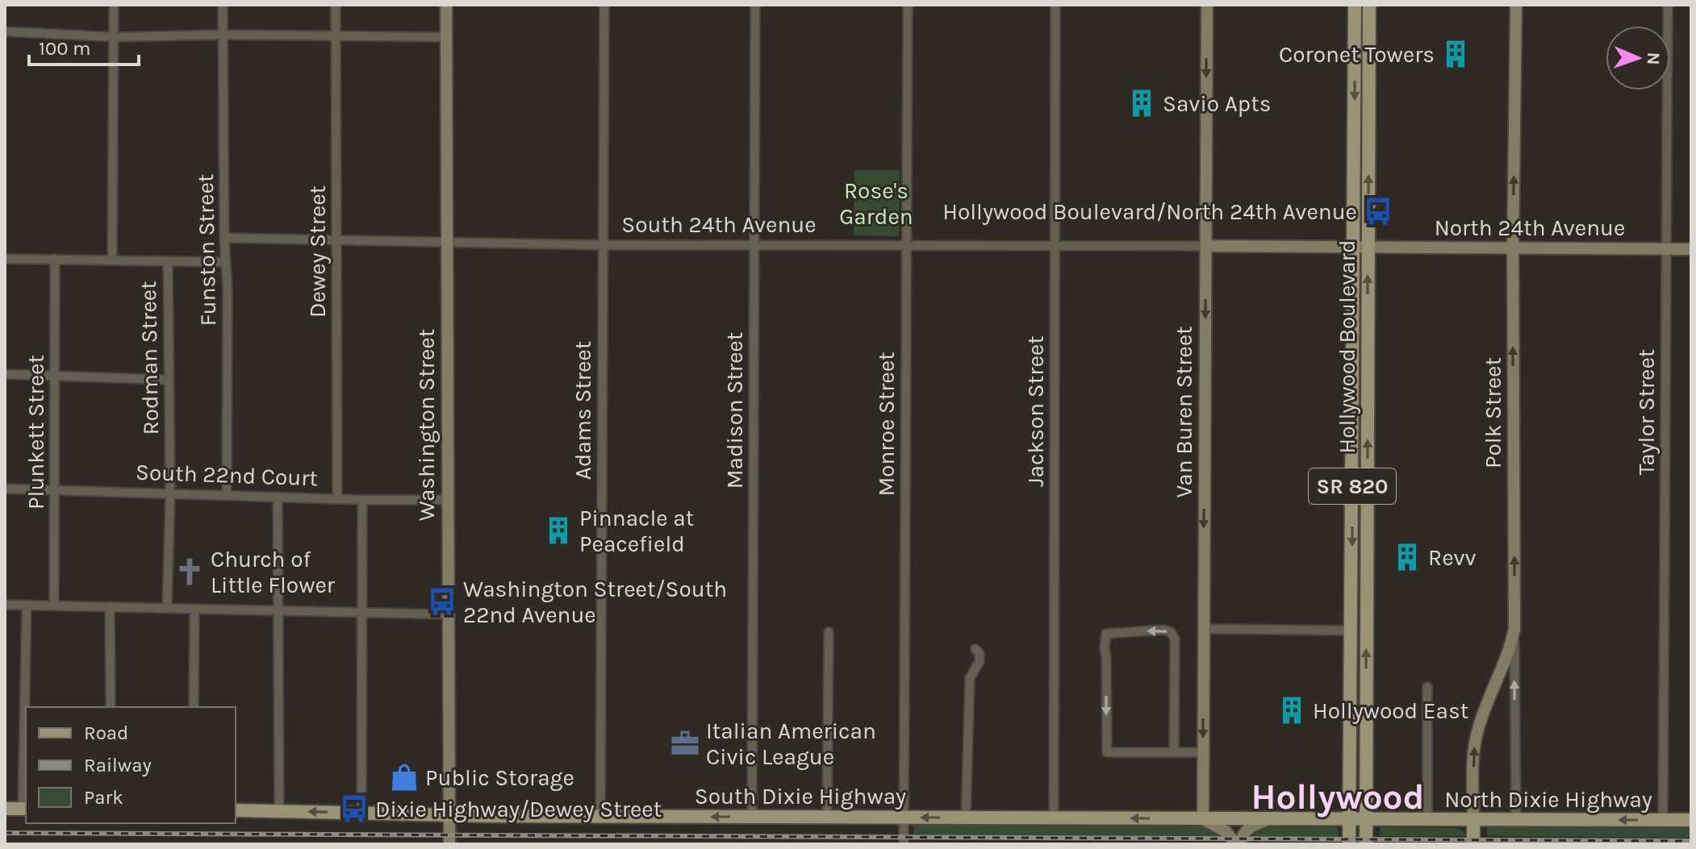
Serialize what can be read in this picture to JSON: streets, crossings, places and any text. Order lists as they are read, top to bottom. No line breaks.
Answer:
{"streets":{"main road":["South 24th Avenue","North 24th Avenue","Hollywood Boulevard","Van Buren Street","Polk Street","Washington Street","SR 820","South Dixie Highway","North Dixie Highway"],"street":["Funston Street","Dewey Street","Rodman Street","Adams Street","Madison Street","Jackson Street","Taylor Street","Monroe Street","Plunkett Street","South 22nd Court"]},"crossings":[["South 24th Avenue","North 24th Avenue"],["South 24th Avenue","Funston Street"],["South 24th Avenue","Dewey Street"],["South 24th Avenue","Hollywood Boulevard"],["South 24th Avenue","Adams Street"],["South 24th Avenue","Madison Street"],["South 24th Avenue","Jackson Street"],["South 24th Avenue","Van Buren Street"],["South 24th Avenue","Monroe Street"],["South 24th Avenue","Washington Street"],["North 24th Avenue","Hollywood Boulevard"],["North 24th Avenue","Taylor Street"],["North 24th Avenue","Polk Street"],["Funston Street","South 22nd Court"],["Dewey Street","South 22nd Court"],["Hollywood Boulevard","South Dixie Highway"],["Hollywood Boulevard","North Dixie Highway"],["Rodman Street","South 22nd Court"],["Adams Street","South Dixie Highway"],["Madison Street","South Dixie Highway"],["Jackson Street","South Dixie Highway"],["Van Buren Street","South Dixie Highway"],["Taylor Street","North Dixie Highway"],["Polk Street","North Dixie Highway"],["Monroe Street","South Dixie Highway"],["Washington Street","South 22nd Court"],["Washington Street","South Dixie Highway"],["Plunkett Street","South 22nd Court"],["South Dixie Highway","North Dixie Highway"]],"one_way":["Van Buren Street","Polk Street","South Dixie Highway","North Dixie Highway"],"districts":["Hollywood"],"parks":["Rose's Garden"],"places":{"building":["Coronet Towers","Savio Apts","Pinnacle at Peacefield","Revv","Hollywood East"],"bus stop":["Hollywood Boulevard/North 24th Avenue","Washington Street/South 22nd Avenue","Dixie Highway/Dewey Street"],"church":["Church of Little Flower"],"office":["Italian American Civic League"],"shop":["Public Storage"]},"legend":["Road","Railway","Park"],"scale_bar":"100 m","north":"right"}
